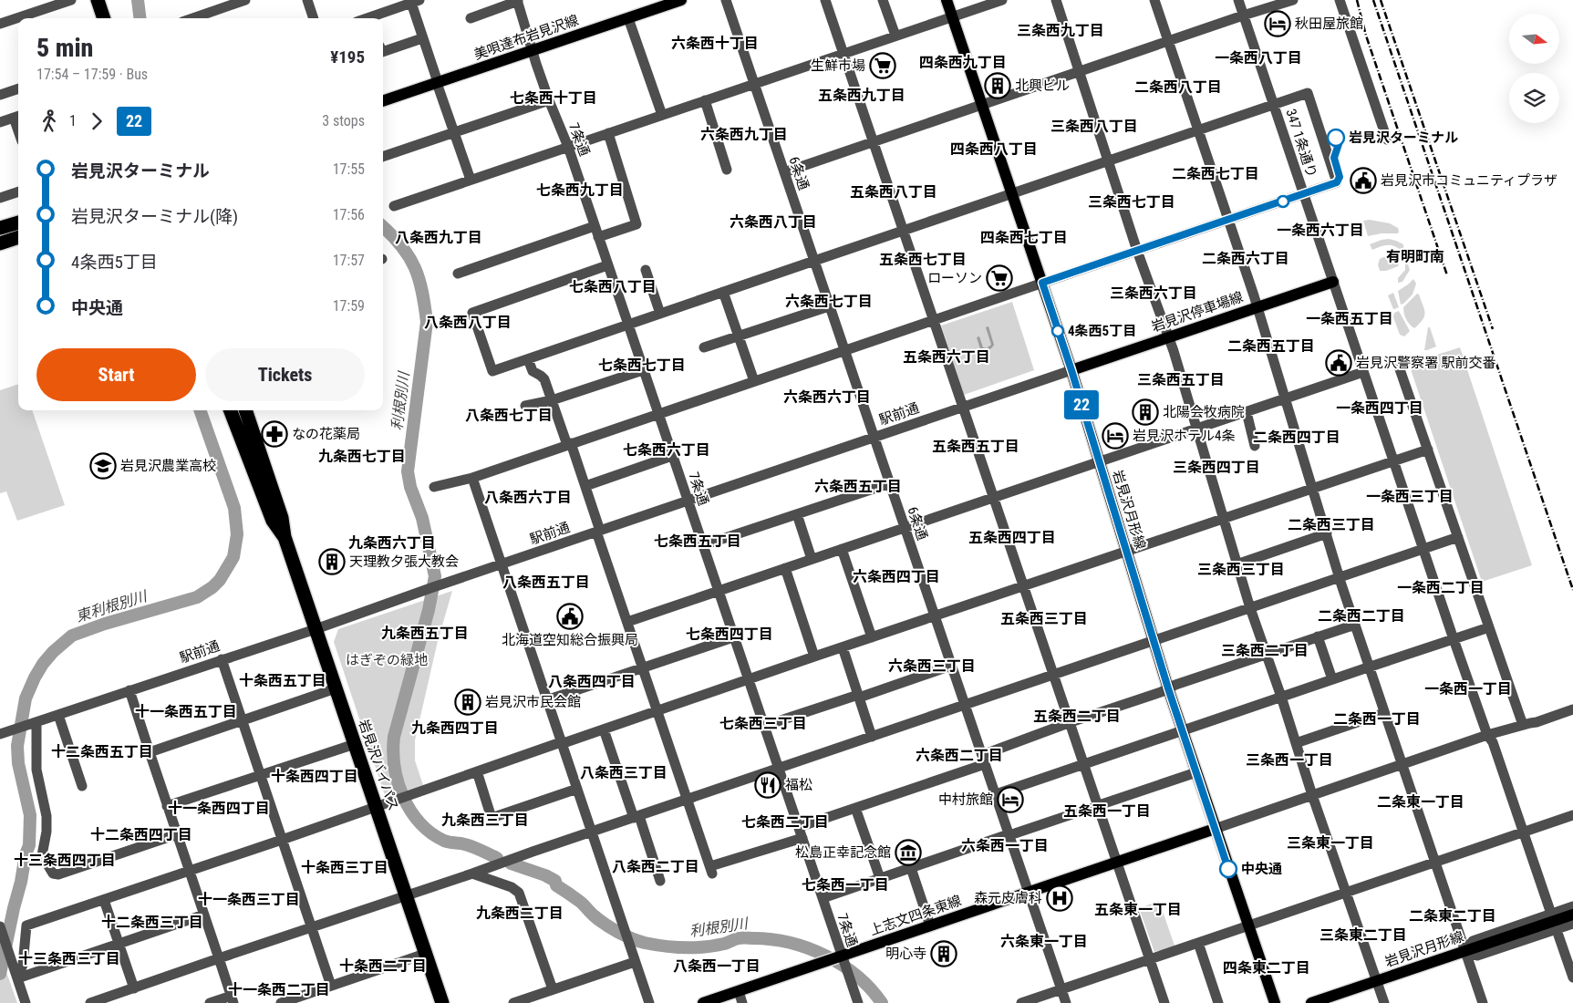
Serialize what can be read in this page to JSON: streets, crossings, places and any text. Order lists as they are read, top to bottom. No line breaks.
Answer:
{"streets":{"highway":["岩見沢バイパス"],"main road":["美唄達布岩見沢線","岩見沢停車場線","岩見沢月形線","上志文四条東線"],"street":["7条通","347 1条通り","6条通","駅前通"]},"crossings":[["美唄達布岩見沢線","7条通"],["7条通","駅前通"],["7条通","上志文四条東線"],["347 1条通り","岩見沢停車場線"],["6条通","駅前通"],["6条通","上志文四条東線"],["岩見沢停車場線","駅前通"],["岩見沢停車場線","岩見沢月形線"],["駅前通","岩見沢月形線"],["駅前通","岩見沢バイパス"],["岩見沢月形線","上志文四条東線"]],"districts":["三条西九丁目","六条西十丁目","一条西八丁目","四条西九丁目","二条西八丁目","五条西九丁目","七条西十丁目","三条西八丁目","六条西九丁目","四条西八丁目","二条西七丁目","七条西九丁目","五条西八丁目","三条西七丁目","六条西八丁目","一条西六丁目","八条西九丁目","四条西七丁目","有明町南","二条西六丁目","五条西七丁目","七条西八丁目","三条西六丁目","六条西七丁目","一条西五丁目","八条西八丁目","二条西五丁目","五条西六丁目","七条西七丁目","三条西五丁目","六条西六丁目","一条西四丁目","八条西七丁目","二条西四丁目","五条西五丁目","七条西六丁目","九条西七丁目","三条西四丁目","六条西五丁目","一条西三丁目","八条西六丁目","二条西三丁目","五条西四丁目","七条西五丁目","九条西六丁目","三条西三丁目","六条西四丁目","八条西五丁目","一条西二丁目","二条西二丁目","五条西三丁目","九条西五丁目","七条西四丁目","三条西二丁目","六条西三丁目","十条西五丁目","八条西四丁目","一条西一丁目","十一条西五丁目","五条西二丁目","二条西一丁目","七条西三丁目","九条西四丁目","十二条西五丁目","六条西二丁目","三条西一丁目","八条西三丁目","十条西四丁目","二条東一丁目","十一条西四丁目","五条西一丁目","九条西三丁目","七条西二丁目","十二条西四丁目","三条東一丁目","六条西一丁目","十三条西四丁目","八条西二丁目","十条西三丁目","七条西一丁目","十一条西三丁目","五条東一丁目","九条西二丁目","二条東二丁目","十二条西三丁目","三条東二丁目","六条東一丁目","十三条西三丁目","十条西二丁目","八条西一丁目","四条東二丁目","十一条西二丁目"],"water":["利根別川","東利根別川"],"parks":["はぎぞの緑地"],"places":{"hotel":["秋田屋旅館","岩見沢ホテル4条","中村旅館"],"supermarket":["生鮮市場","ローソン"],"building":["北興ビル","北陽会牧病院","天理教夕張大教会","岩見沢市民会館","明心寺"],"other":["岩見沢ターミナル","4条西5丁目","中央通"],"public building":["岩見沢市コミュニティプラザ","岩見沢警察署 駅前交番","北海道空知総合振興局"],"pharmacy":["なの花薬局"],"school or university":["岩見沢農業高校"],"restaurant":["福松"],"museum":["松島正幸記念館"],"hospital":["森元皮膚科"]},"lines":["bus line 22"],"north":"right","page":{"on_map":"22","heading":["5 min","17:54 – 17:59 · Bus","¥195"],"legs":["1","22","3 stops"],"list":[{"name":"岩見沢ターミナル","value":"17:55"},{"name":"岩見沢ターミナル(降)","value":"17:56"},{"name":"4条西5丁目","value":"17:57"},{"name":"中央通","value":"17:59"}],"buttons":["Start","Tickets"]}}
